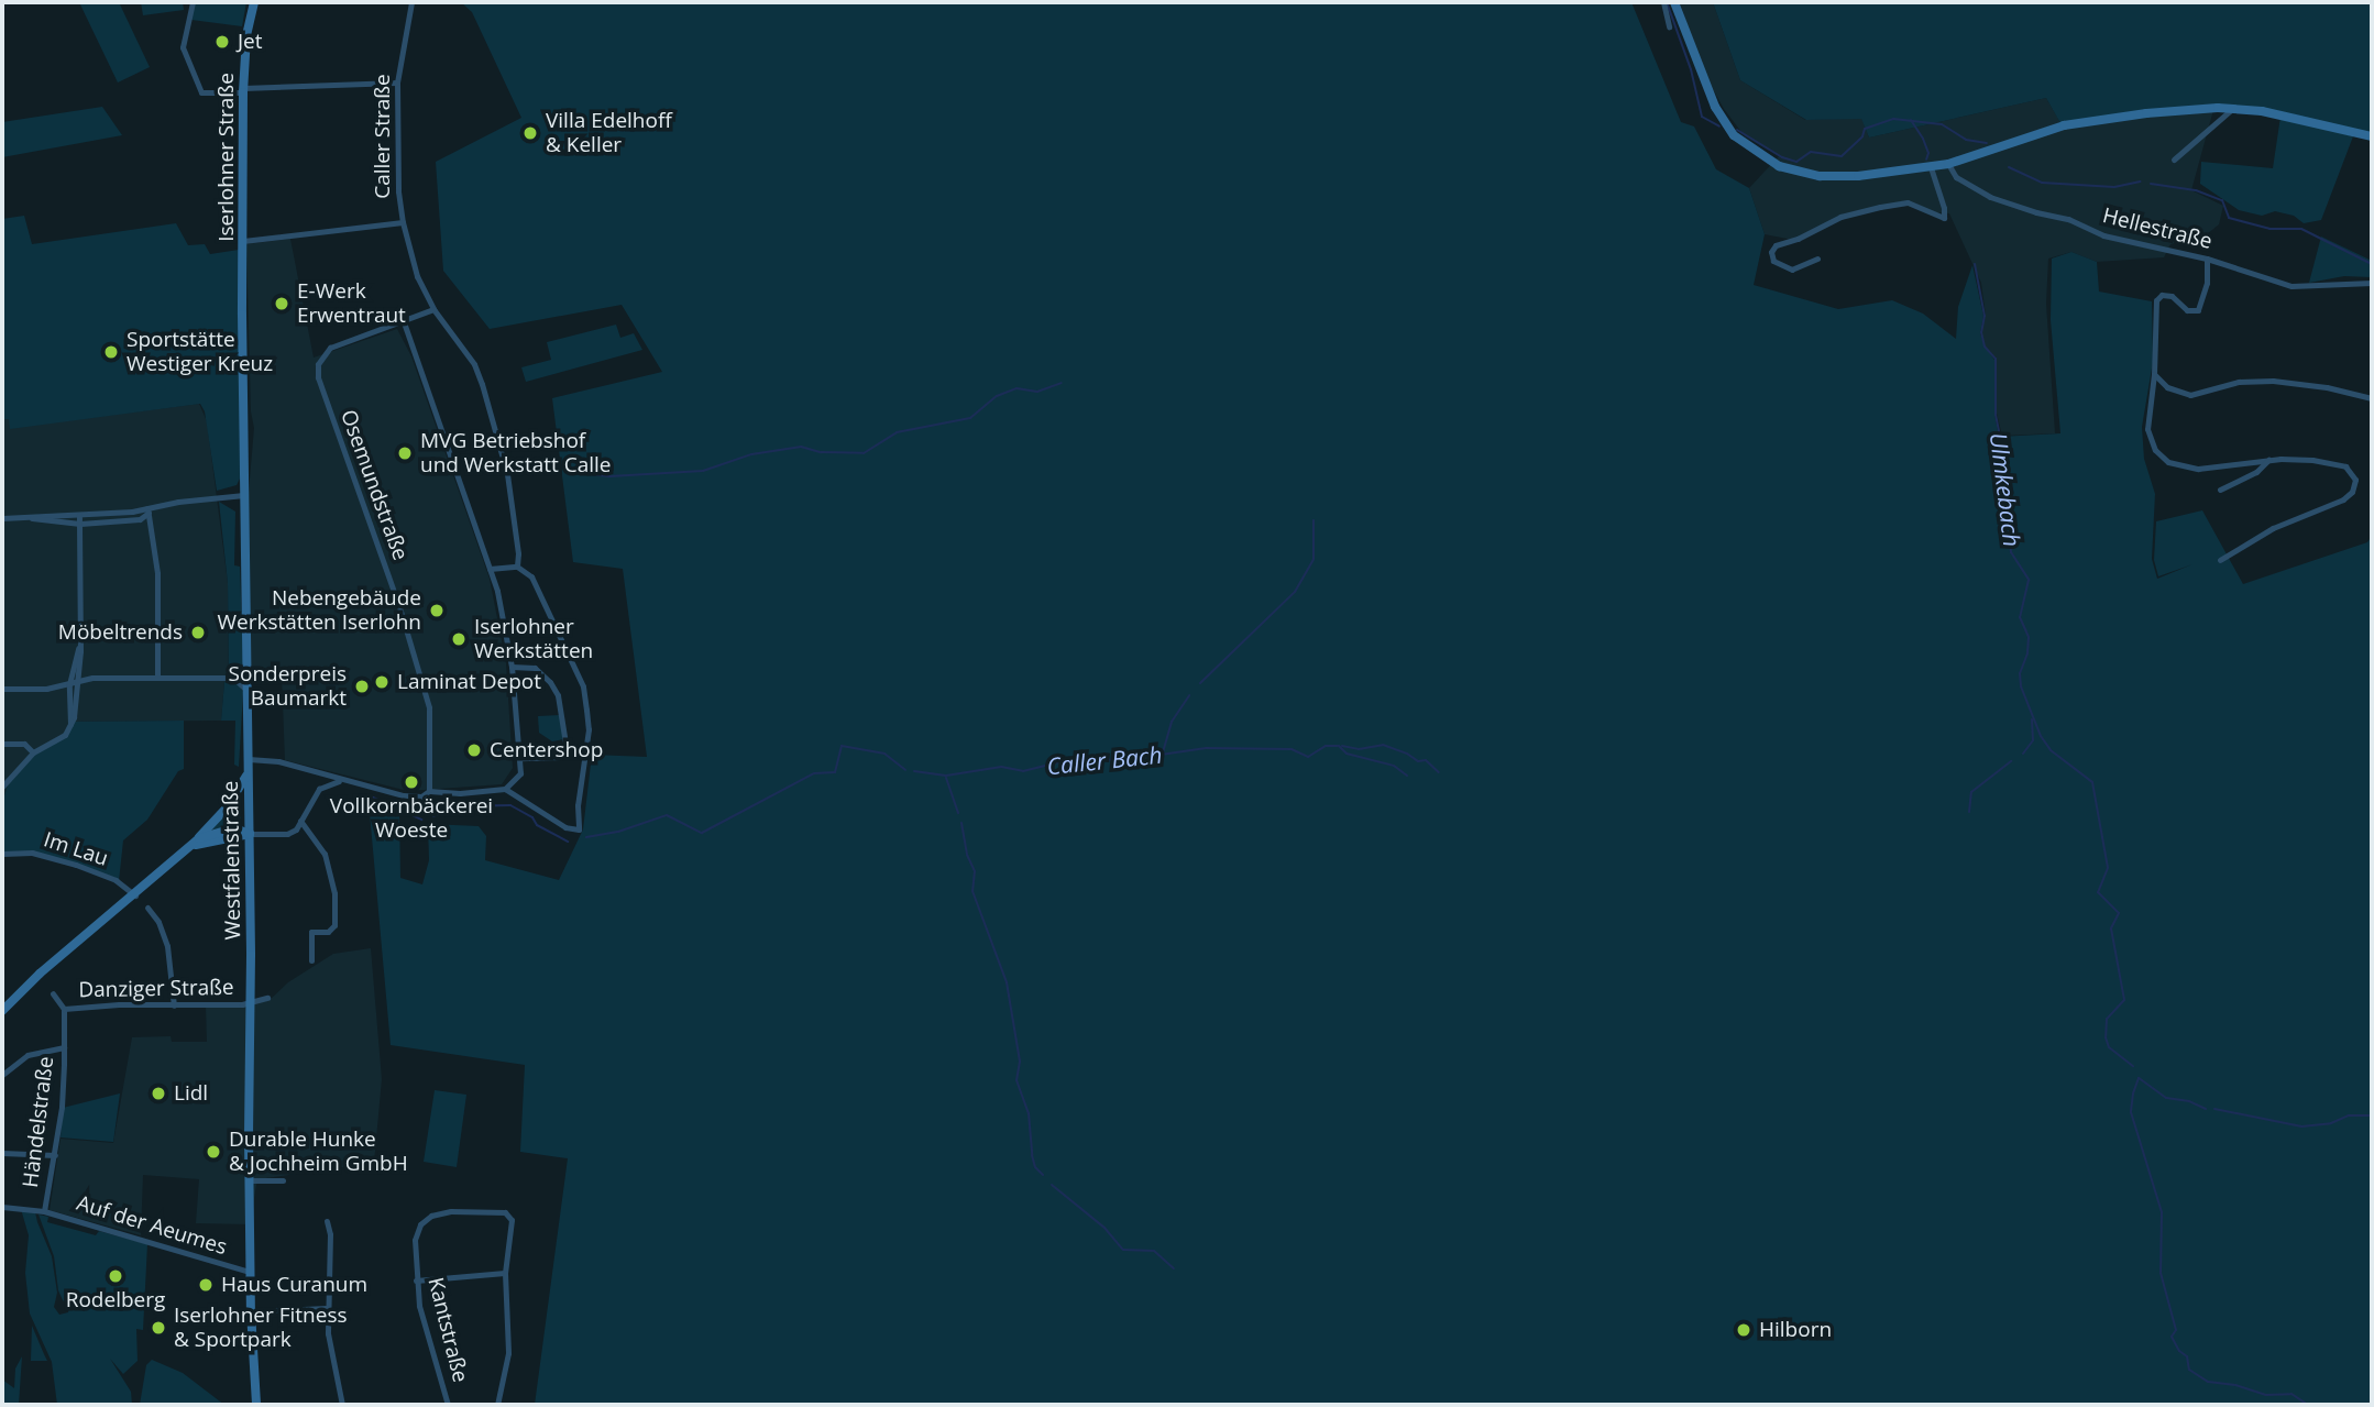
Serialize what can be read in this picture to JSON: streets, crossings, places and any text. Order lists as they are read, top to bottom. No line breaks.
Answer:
{"streets":{"main road":["Iserlohner Straße","Westfalenstraße"],"street":["Caller Straße","Hellestraße","Osemundstraße","Im Lau","Danziger Straße","Händelstraße","Auf der Aeumes","Kantstraße"]},"crossings":[["Caller Straße","Osemundstraße"],["Iserlohner Straße","Westfalenstraße"],["Westfalenstraße","Danziger Straße"],["Westfalenstraße","Auf der Aeumes"],["Danziger Straße","Händelstraße"],["Händelstraße","Auf der Aeumes"]],"water":["Ulmkebach","Caller Bach"],"places":["Jet","Villa Edelhoff & Keller","E-Werk Erwentraut","Sportstätte Westiger Kreuz","MVG Betriebshof und Werkstatt Calle","Nebengebäude Werkstätten Iserlohn","Möbeltrends","Iserlohner Werkstätten","Laminat Depot","Sonderpreis Baumarkt","Centershop","Vollkornbäckerei Woeste","Lidl","Durable Hunke & Jochheim GmbH","Rodelberg","Haus Curanum","Iserlohner Fitness & Sportpark","Hilborn"]}
